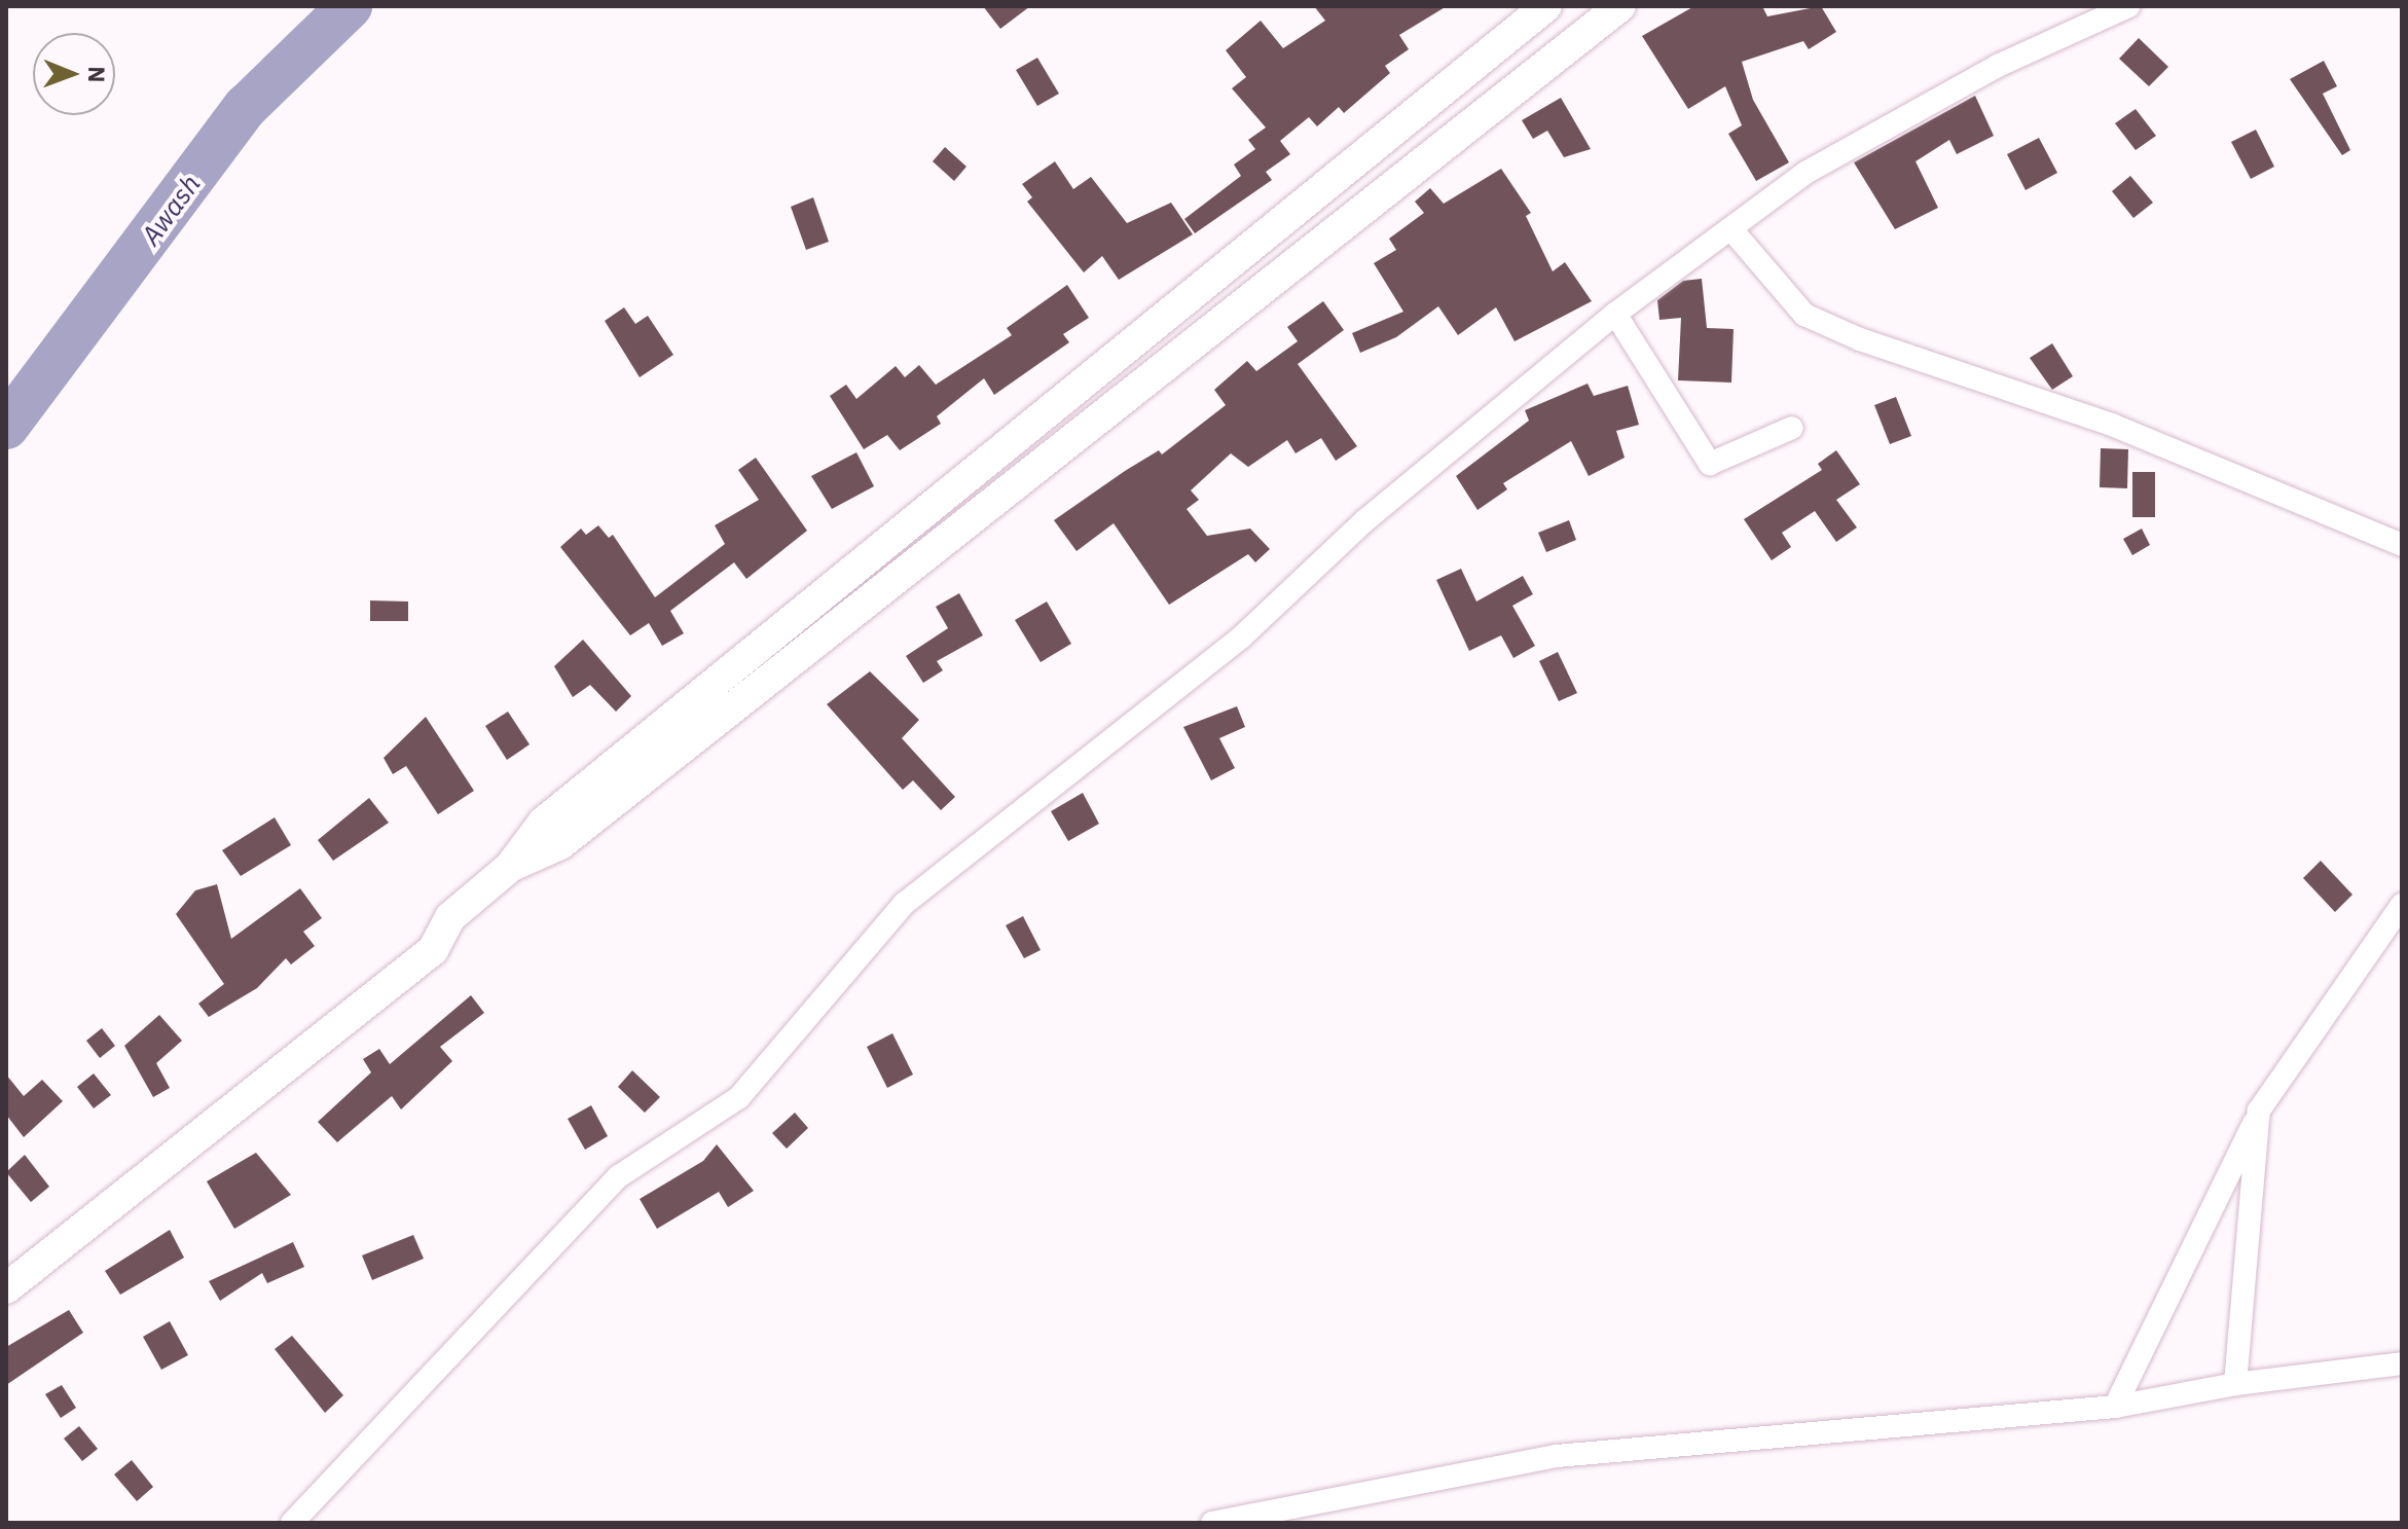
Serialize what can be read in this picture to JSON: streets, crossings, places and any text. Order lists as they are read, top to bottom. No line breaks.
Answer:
{"water":["Awash"],"north":"right"}
